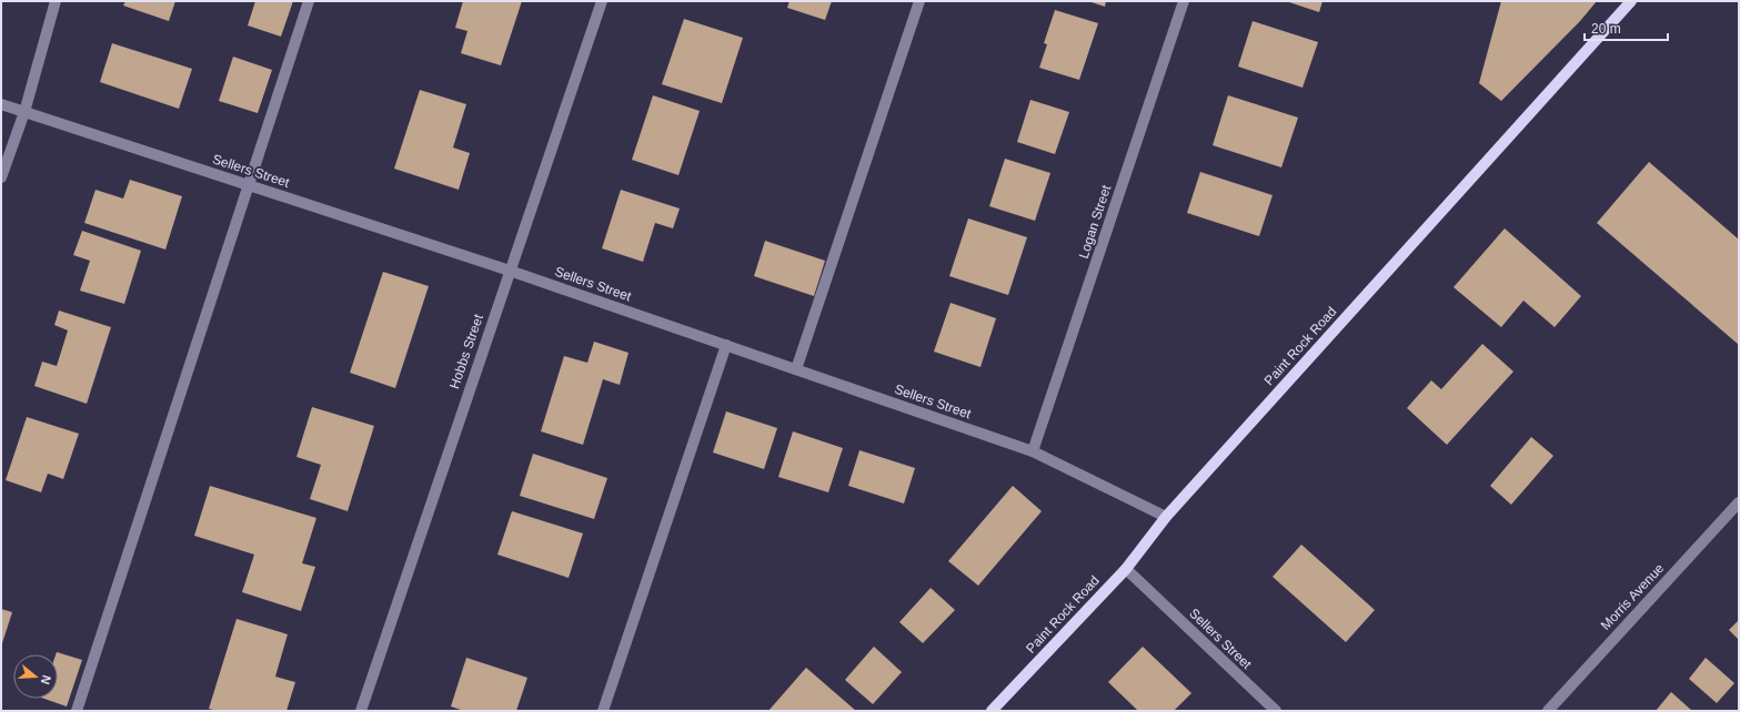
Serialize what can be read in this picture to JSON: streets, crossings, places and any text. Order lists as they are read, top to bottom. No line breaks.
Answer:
{"streets":{"main road":["Paint Rock Road"],"street":["Sellers Street","Logan Street","Hobbs Street","Morris Avenue"]},"crossings":[["Sellers Street","Logan Street"],["Sellers Street","Paint Rock Road"],["Sellers Street","Hobbs Street"]],"scale_bar":"20 m","north":"right"}
